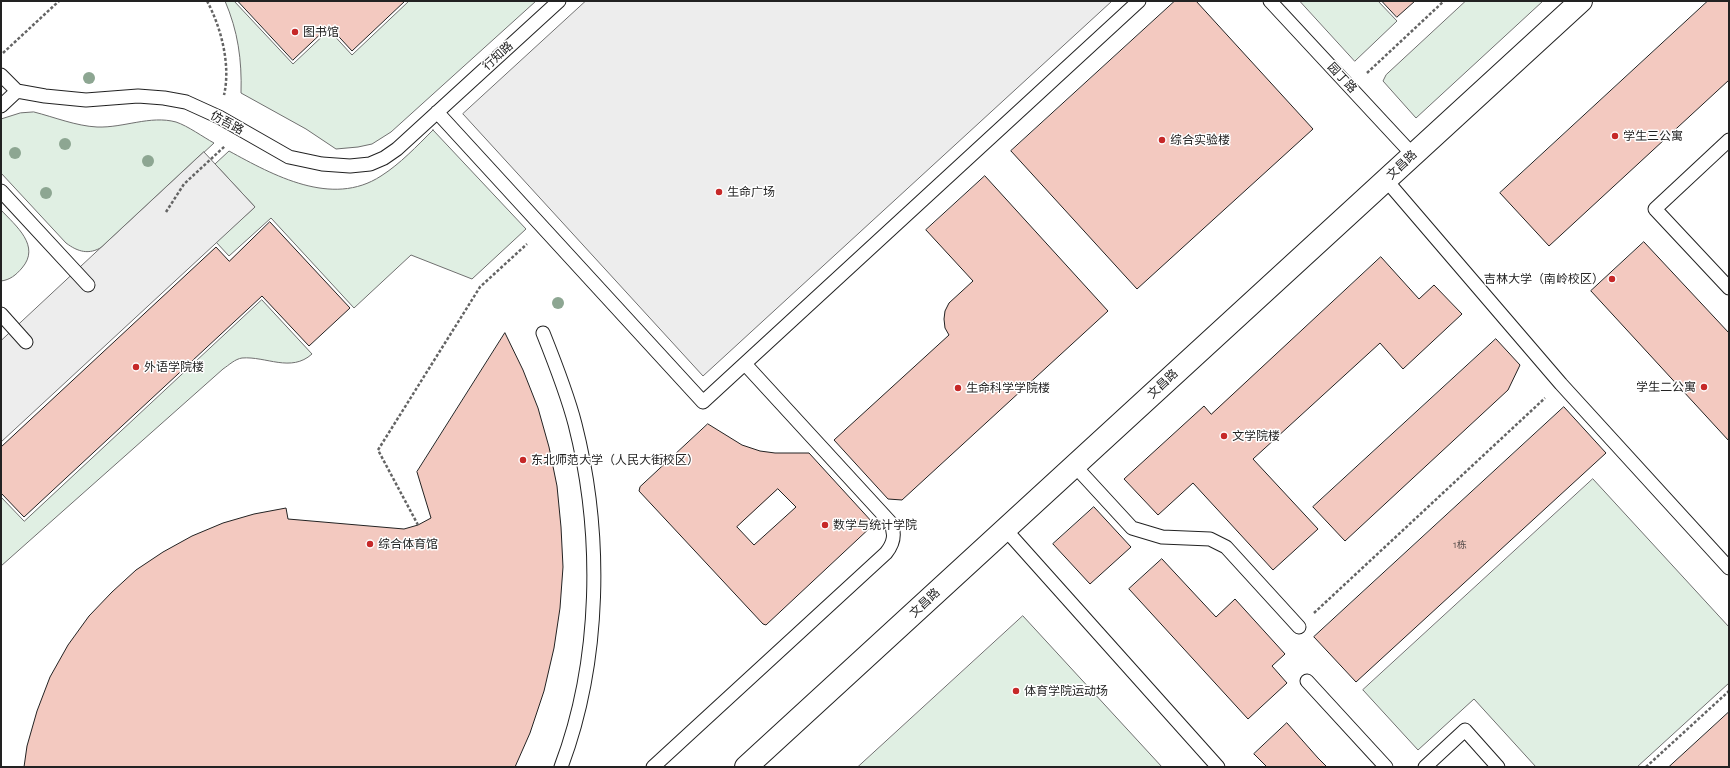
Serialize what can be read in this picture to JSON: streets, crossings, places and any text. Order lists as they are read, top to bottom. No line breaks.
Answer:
{"streets":{"street":["文昌路"],"lane":["行知路","园丁路","仿吾路"]},"crossings":[["行知路","仿吾路"],["园丁路","文昌路"]],"places":["图书馆","学生三公寓","综合实验楼","生命广场","吉林大学（南岭校区）","外语学院楼","学生二公寓","生命科学学院楼","文学院楼","东北师范大学（人民大街校区）","数学与统计学院","综合体育馆","体育学院运动场"],"house_numbers":["1栋"]}
